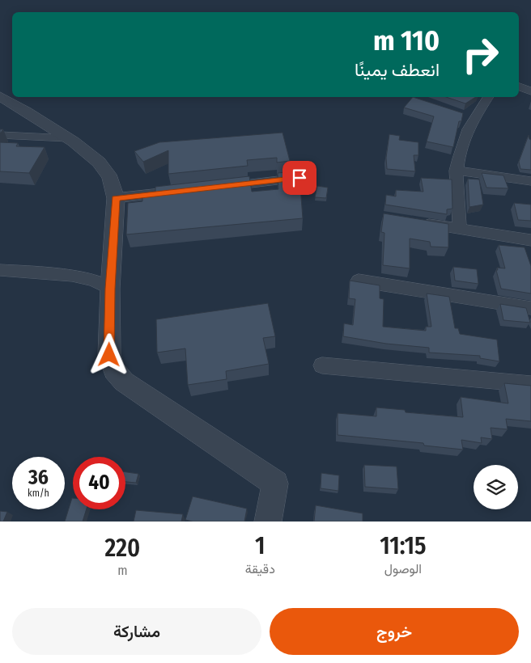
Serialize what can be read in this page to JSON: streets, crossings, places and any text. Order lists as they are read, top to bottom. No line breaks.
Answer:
{"page":{"turn":["110 m","انعطف يمينًا"],"speed":"36 km/h","limit":"40","eta":["11:15","الوصول","1","دقيقة","220","m"],"buttons":["خروج","مشاركة"]}}
